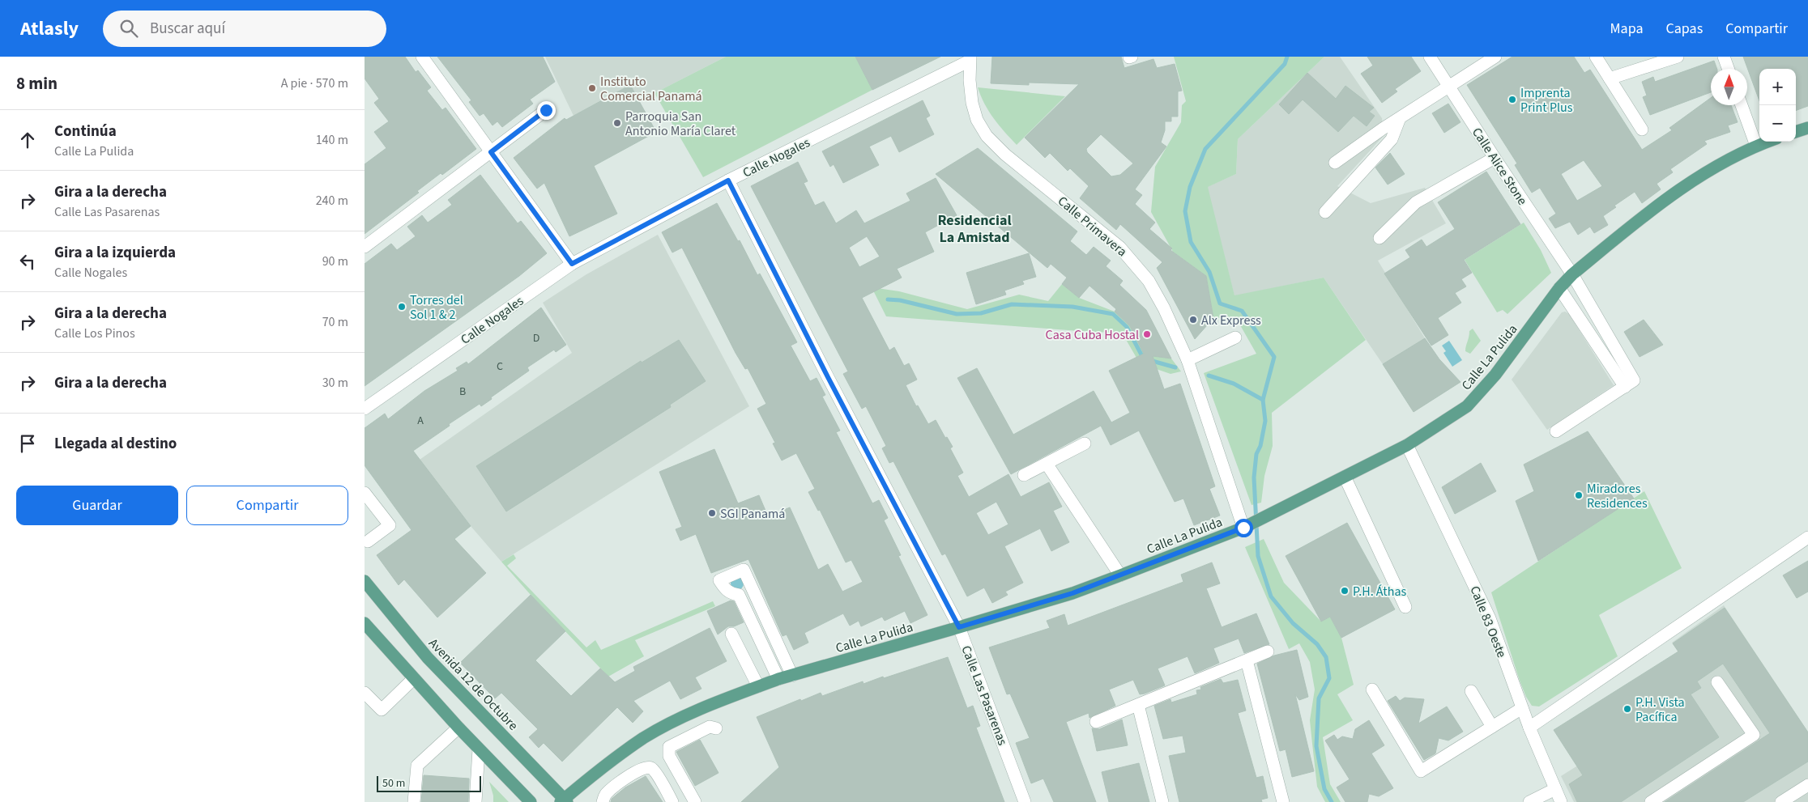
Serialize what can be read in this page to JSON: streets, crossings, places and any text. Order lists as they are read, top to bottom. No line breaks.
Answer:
{"streets":{"main road":["Calle La Pulida","Avenida 12 de Octubre"],"street":["Calle Nogales","Calle Alice Stone","Calle Primavera","Calle 83 Oeste","Calle Las Pasarenas"]},"crossings":[["Calle Nogales","Calle Primavera"],["Calle Nogales","Calle Las Pasarenas"],["Calle Alice Stone","Calle La Pulida"],["Calle Primavera","Calle La Pulida"],["Calle La Pulida","Calle 83 Oeste"],["Calle La Pulida","Avenida 12 de Octubre"],["Calle La Pulida","Calle Las Pasarenas"]],"districts":["Residencial La Amistad"],"places":["Instituto Comercial Panamá","Imprenta Print Plus","Parroquia San Antonio María Claret","Torres del Sol 1 & 2","Alx Express","Casa Cuba Hostal","Miradores Residences","SGI Panamá","P.H. Áthas","P.H. Vista Pacífica"],"house_numbers":["D","C","B","A"],"scale_bar":"50 m","north":"top","page":{"header":"Atlasly","search":"Buscar aquí","nav":["Mapa","Capas","Compartir"],"heading":["8 min","A pie · 570 m"],"map_buttons":["+","−"],"list":[["Continúa","Calle La Pulida","140 m"],["Gira a la derecha","Calle Las Pasarenas","240 m"],["Gira a la izquierda","Calle Nogales","90 m"],["Gira a la derecha","Calle Los Pinos","70 m"],["Gira a la derecha","30 m"],"Llegada al destino"],"buttons":["Guardar","Compartir"],"scale":"50 m"}}
